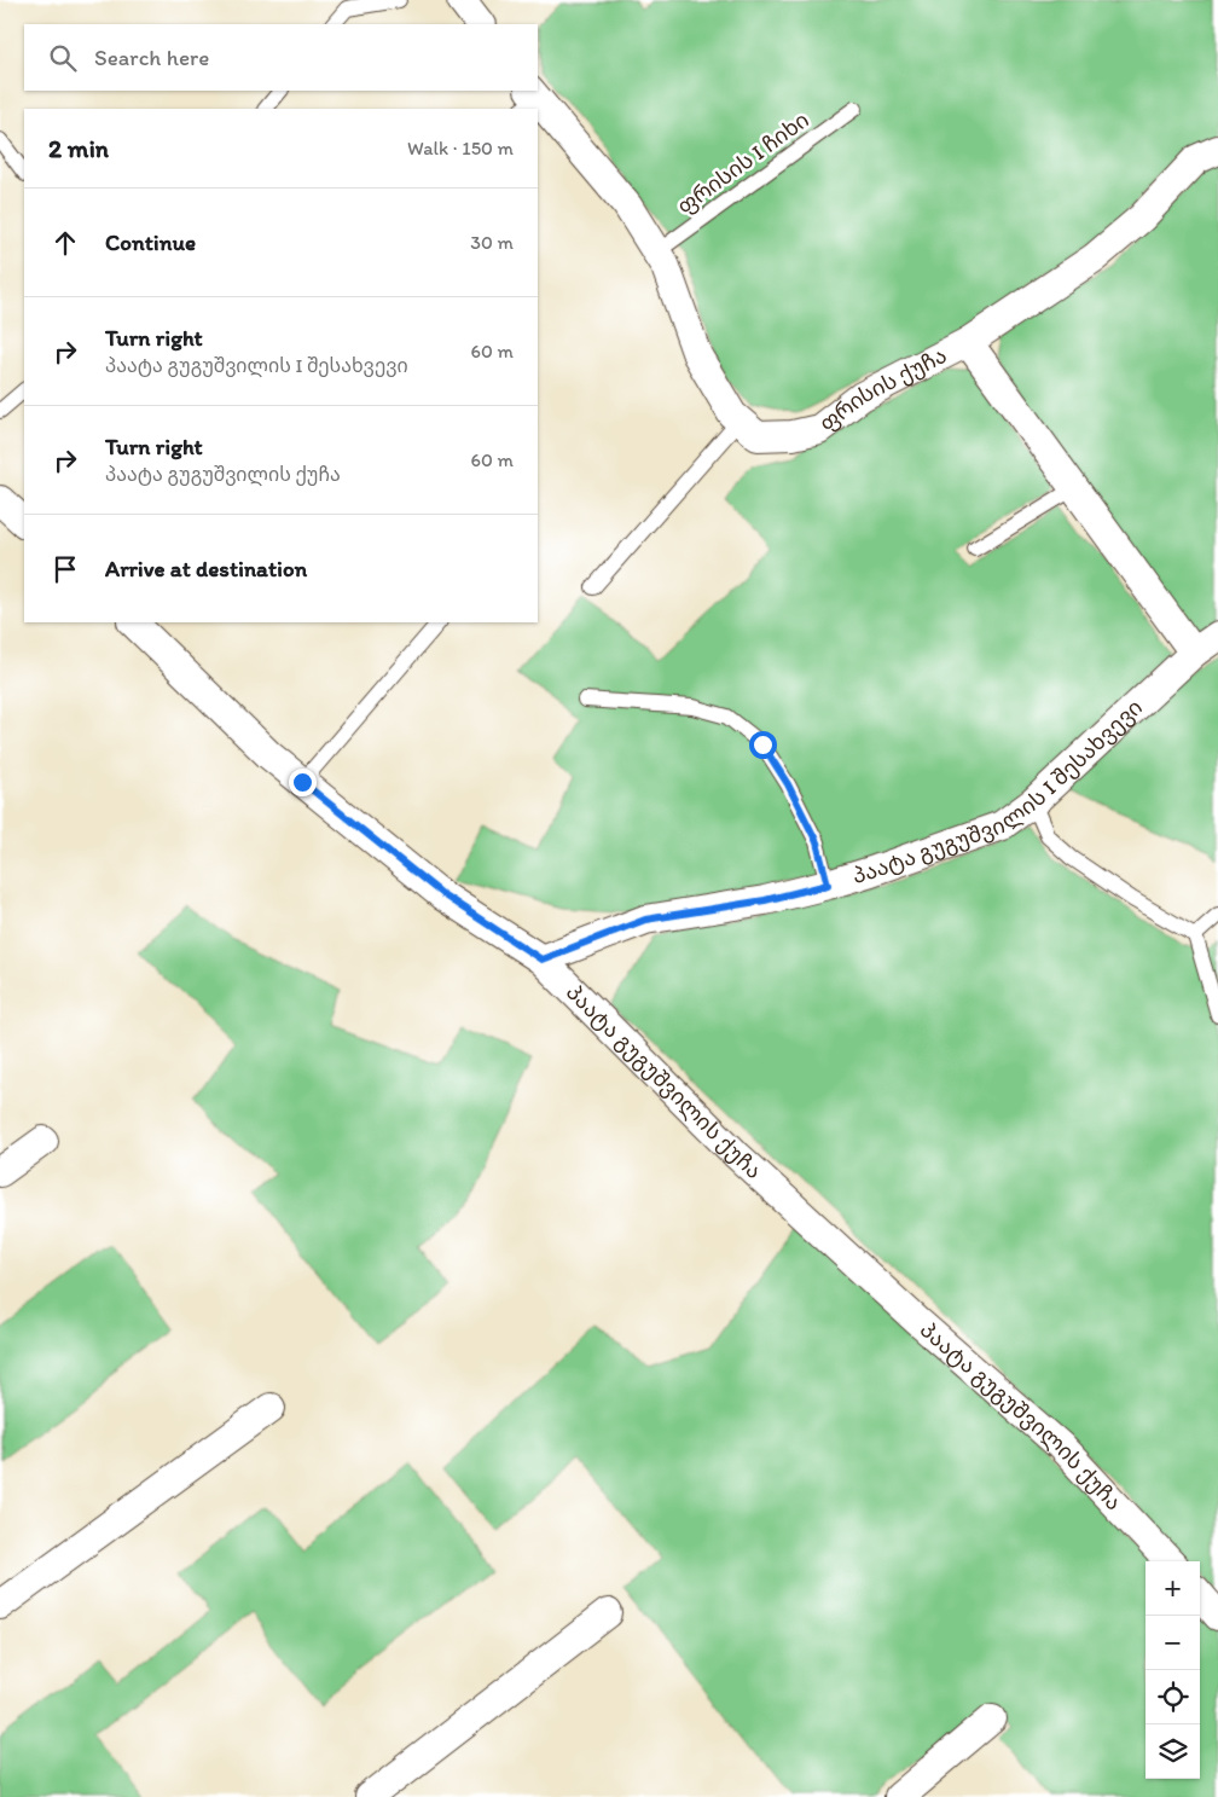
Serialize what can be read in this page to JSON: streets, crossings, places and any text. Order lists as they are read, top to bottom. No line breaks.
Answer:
{"streets":{"street":["ფრისის ქუჩა","პაატა გუგუშვილის I შესახვევი","პაატა გუგუშვილის ქუჩა"],"lane":["ფრისის I ჩიხი"]},"crossings":[["ფრისის I ჩიხი","ფრისის ქუჩა"],["პაატა გუგუშვილის I შესახვევი","პაატა გუგუშვილის ქუჩა"]],"page":{"search":"Search here","heading":["2 min","Walk · 150 m"],"list":[["Continue","30 m"],["Turn right","პაატა გუგუშვილის I შესახვევი","60 m"],["Turn right","პაატა გუგუშვილის ქუჩა","60 m"],"Arrive at destination"],"map_buttons":["+","−"]}}
